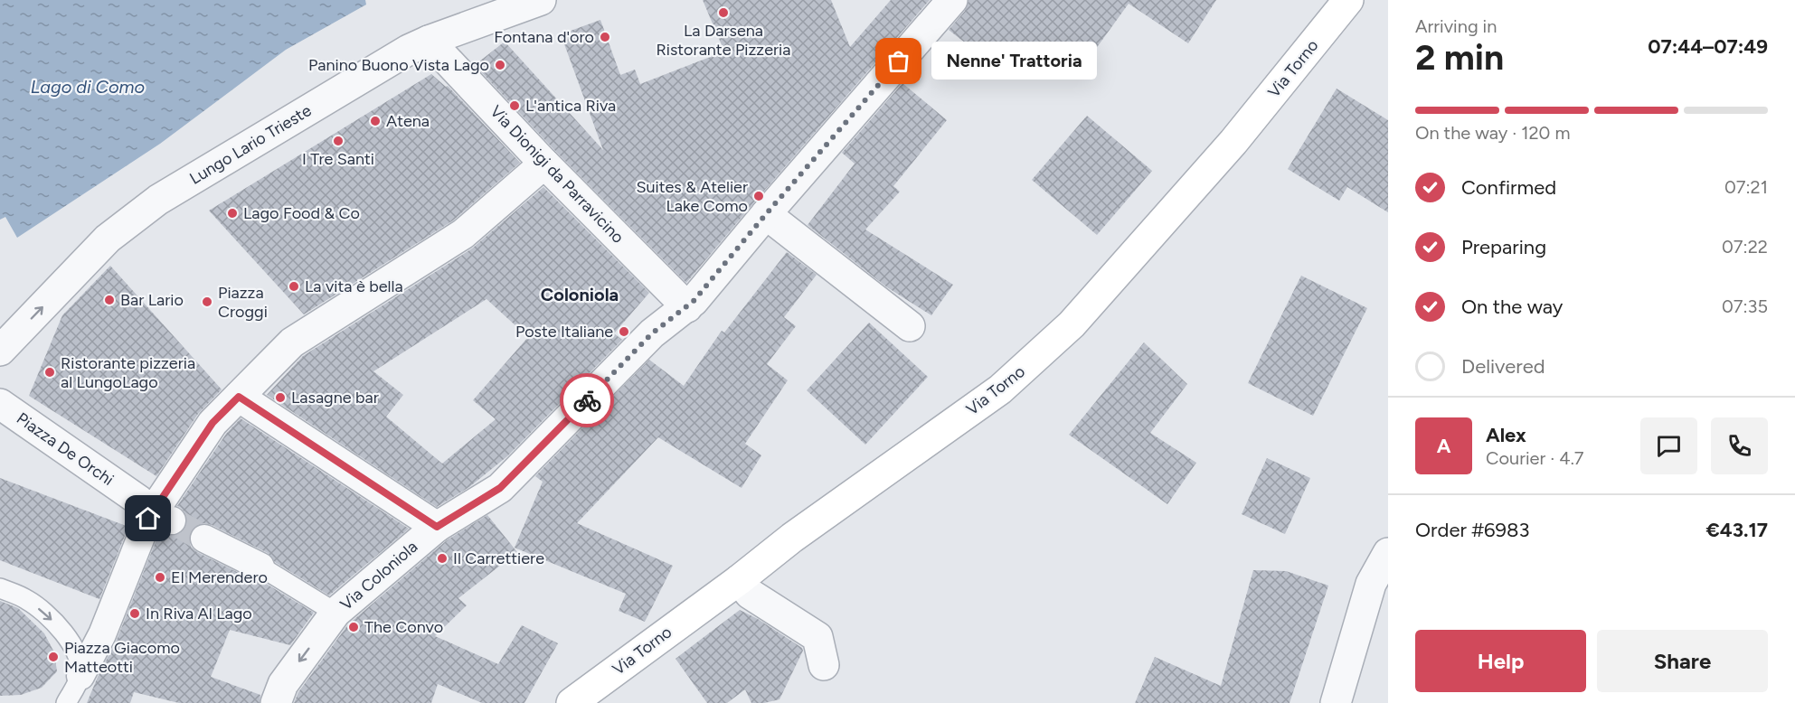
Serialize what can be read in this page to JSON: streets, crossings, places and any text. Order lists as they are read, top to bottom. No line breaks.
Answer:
{"streets":{"main road":["Via Torno"],"street":["Lungo Lario Trieste","Via Dionigi da Parravicino","Piazza De Orchi","Via Coloniola"]},"crossings":[["Lungo Lario Trieste","Via Dionigi da Parravicino"],["Via Dionigi da Parravicino","Via Coloniola"]],"districts":["Coloniola"],"water":["Lago di Como"],"places":["La Darsena Ristorante Pizzeria","Fontana d'oro","Nenne' Trattoria","Panino Buono Vista Lago","L'antica Riva","Atena","I Tre Santi","Suites & Atelier Lake Como","Lago Food & Co","La vita è bella","Bar Lario","Piazza Croggi","Poste Italiane","Ristorante pizzeria al LungoLago","Lasagne bar","Il Carrettiere","El Merendero","In Riva Al Lago","The Convo","Piazza Giacomo Matteotti"],"page":{"heading":["2 min","Arriving in","07:44–07:49"],"panel":["Alex","Courier · 4.7","Order #6983","€43.17"],"bubble":"Nenne' Trattoria","bar":"On the way · 120 m","list":[["Confirmed","07:21"],["Preparing","07:22"],["On the way","07:35"],"Delivered"],"round":"A","buttons":["Help","Share"]}}
